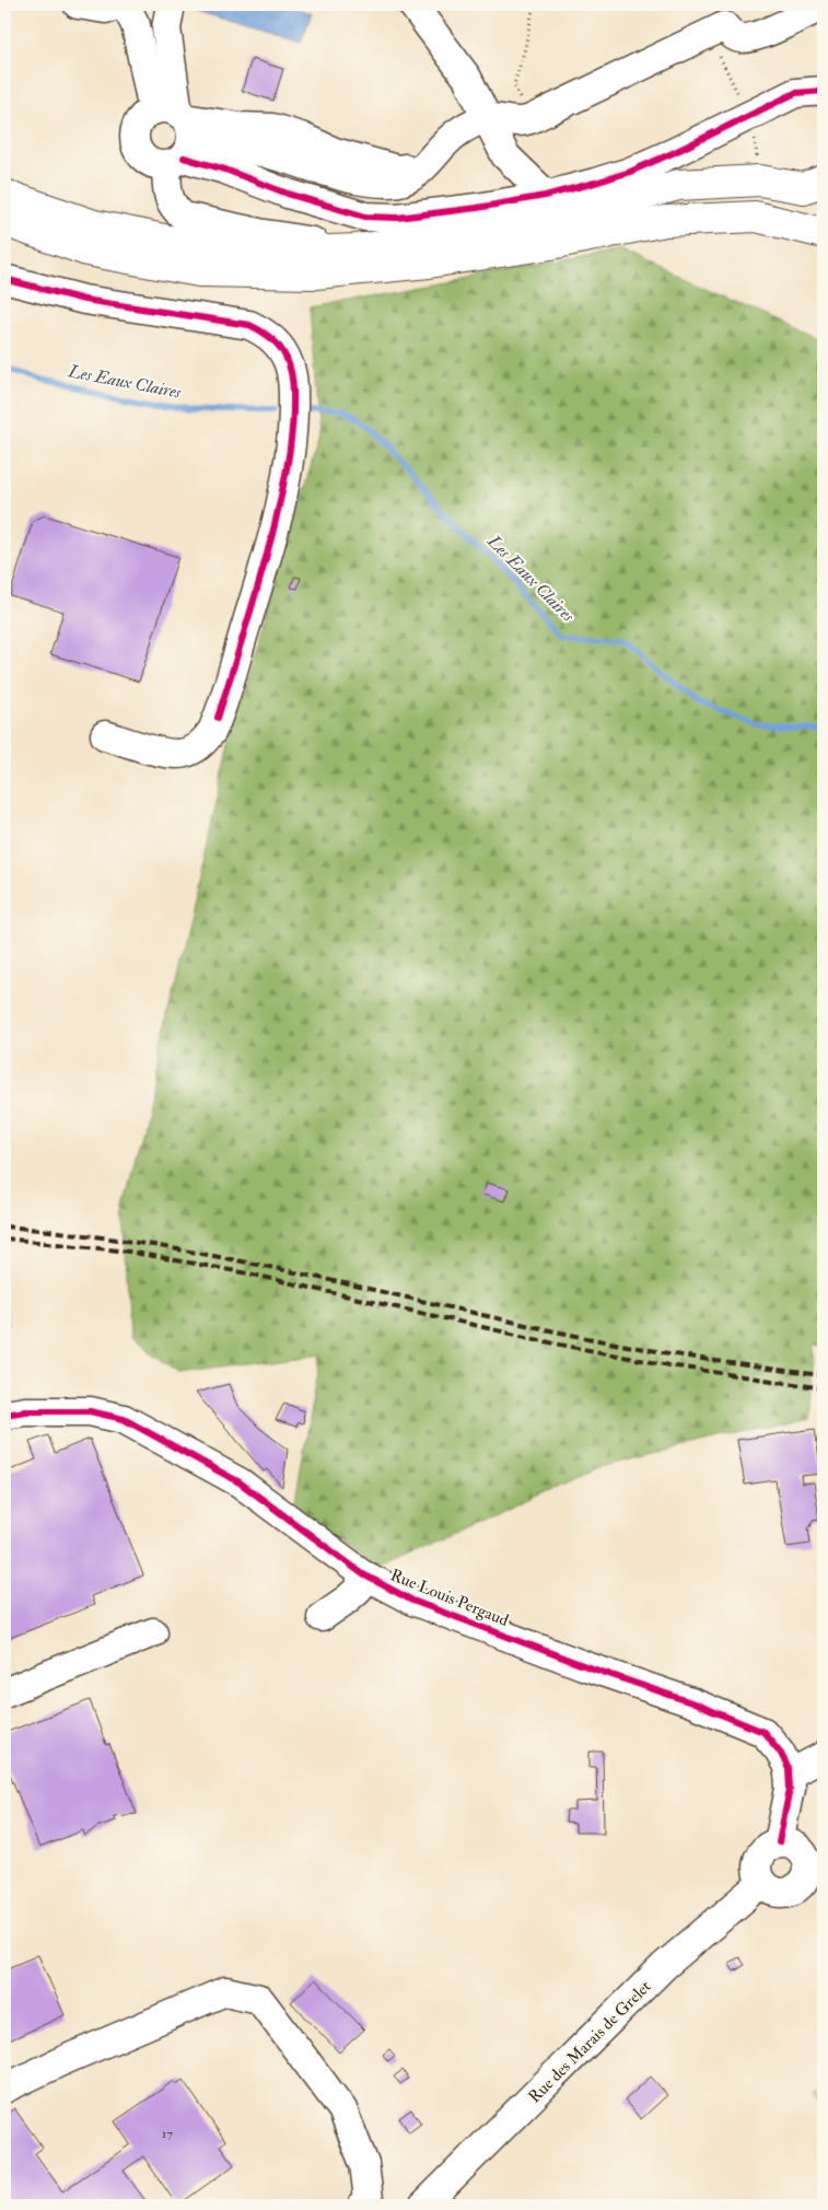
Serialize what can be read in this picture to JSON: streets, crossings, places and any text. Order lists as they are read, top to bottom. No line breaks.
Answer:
{"streets":{"street":["Rue Louis Pergaud","Rue des Marais de Grelet"]},"crossings":[["Rue Louis Pergaud","Rue des Marais de Grelet"]],"water":["Les Eaux Claires"],"house_numbers":["17"]}
